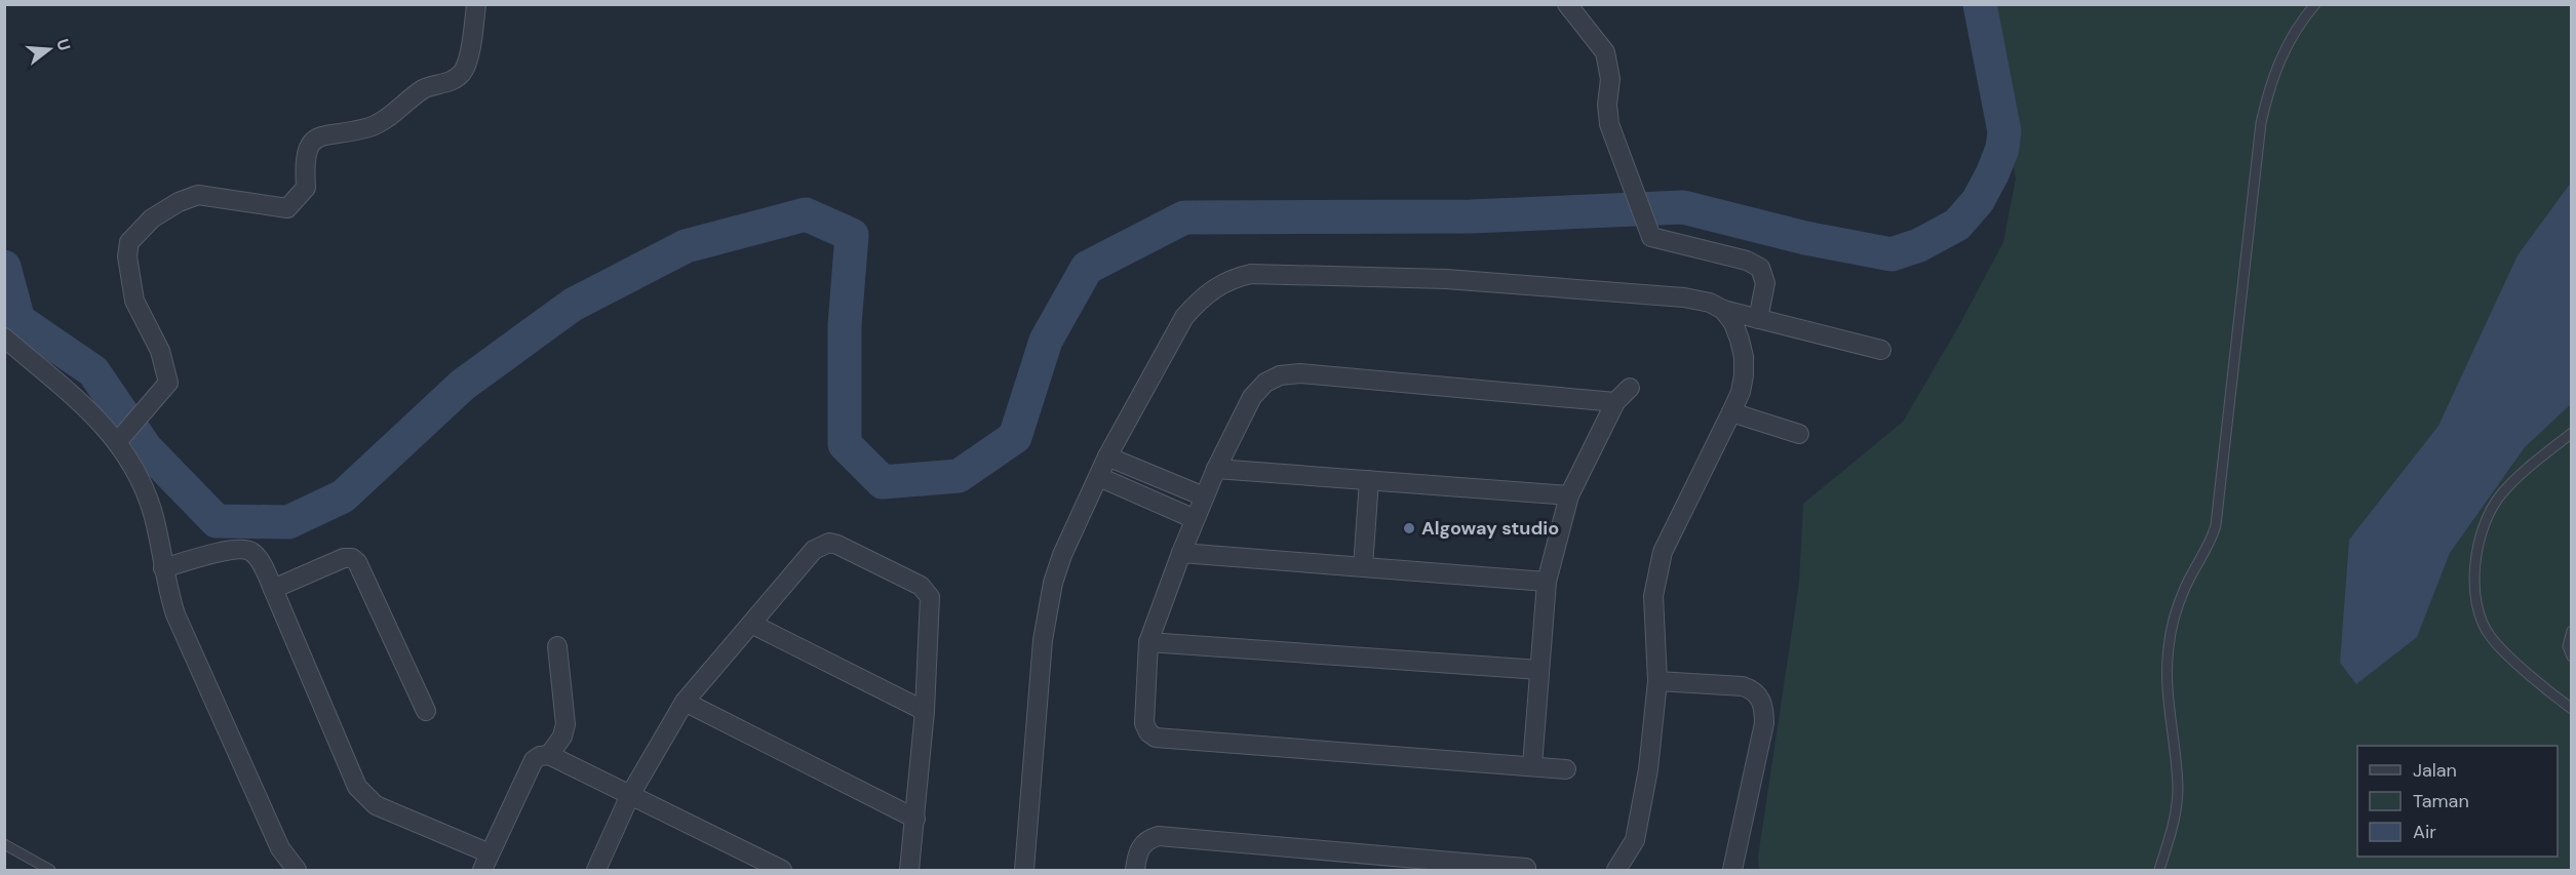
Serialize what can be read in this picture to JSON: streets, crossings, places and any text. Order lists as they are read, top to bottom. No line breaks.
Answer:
{"places":["Algoway studio"],"legend":["Jalan","Taman","Air"],"north":"right"}
